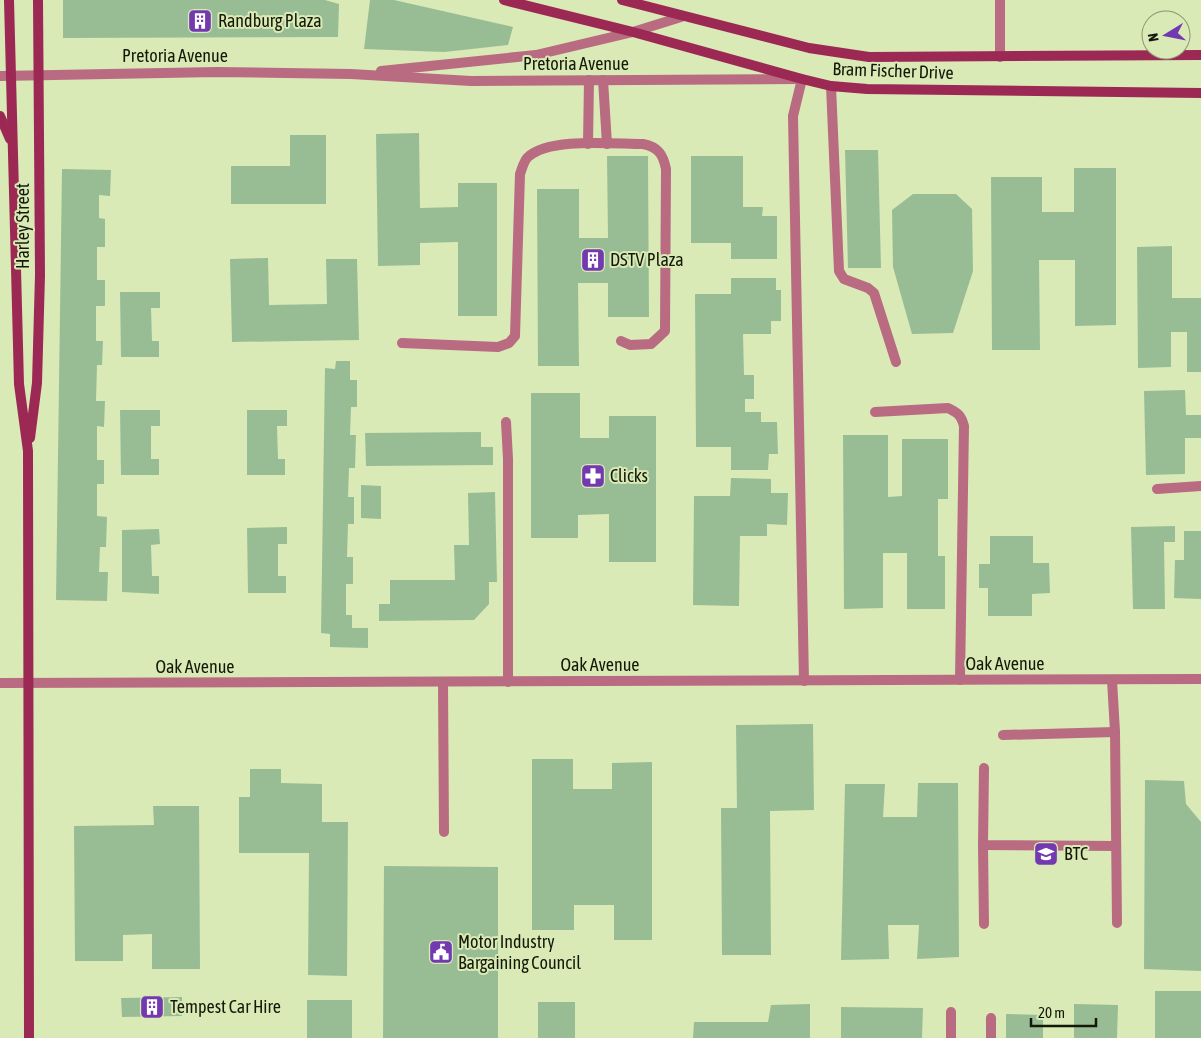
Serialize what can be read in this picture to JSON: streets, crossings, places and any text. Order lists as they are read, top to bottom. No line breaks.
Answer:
{"streets":{"street":["Pretoria Avenue","Bram Fischer Drive","Harley Street","Oak Avenue"]},"crossings":[["Pretoria Avenue","Bram Fischer Drive"],["Pretoria Avenue","Harley Street"],["Harley Street","Oak Avenue"]],"places":{"building":["Randburg Plaza","DSTV Plaza","Tempest Car Hire"],"pharmacy":["Clicks"],"school or university":["BTC"],"public building":["Motor Industry Bargaining Council"]},"scale_bar":"20 m","north":"left"}
